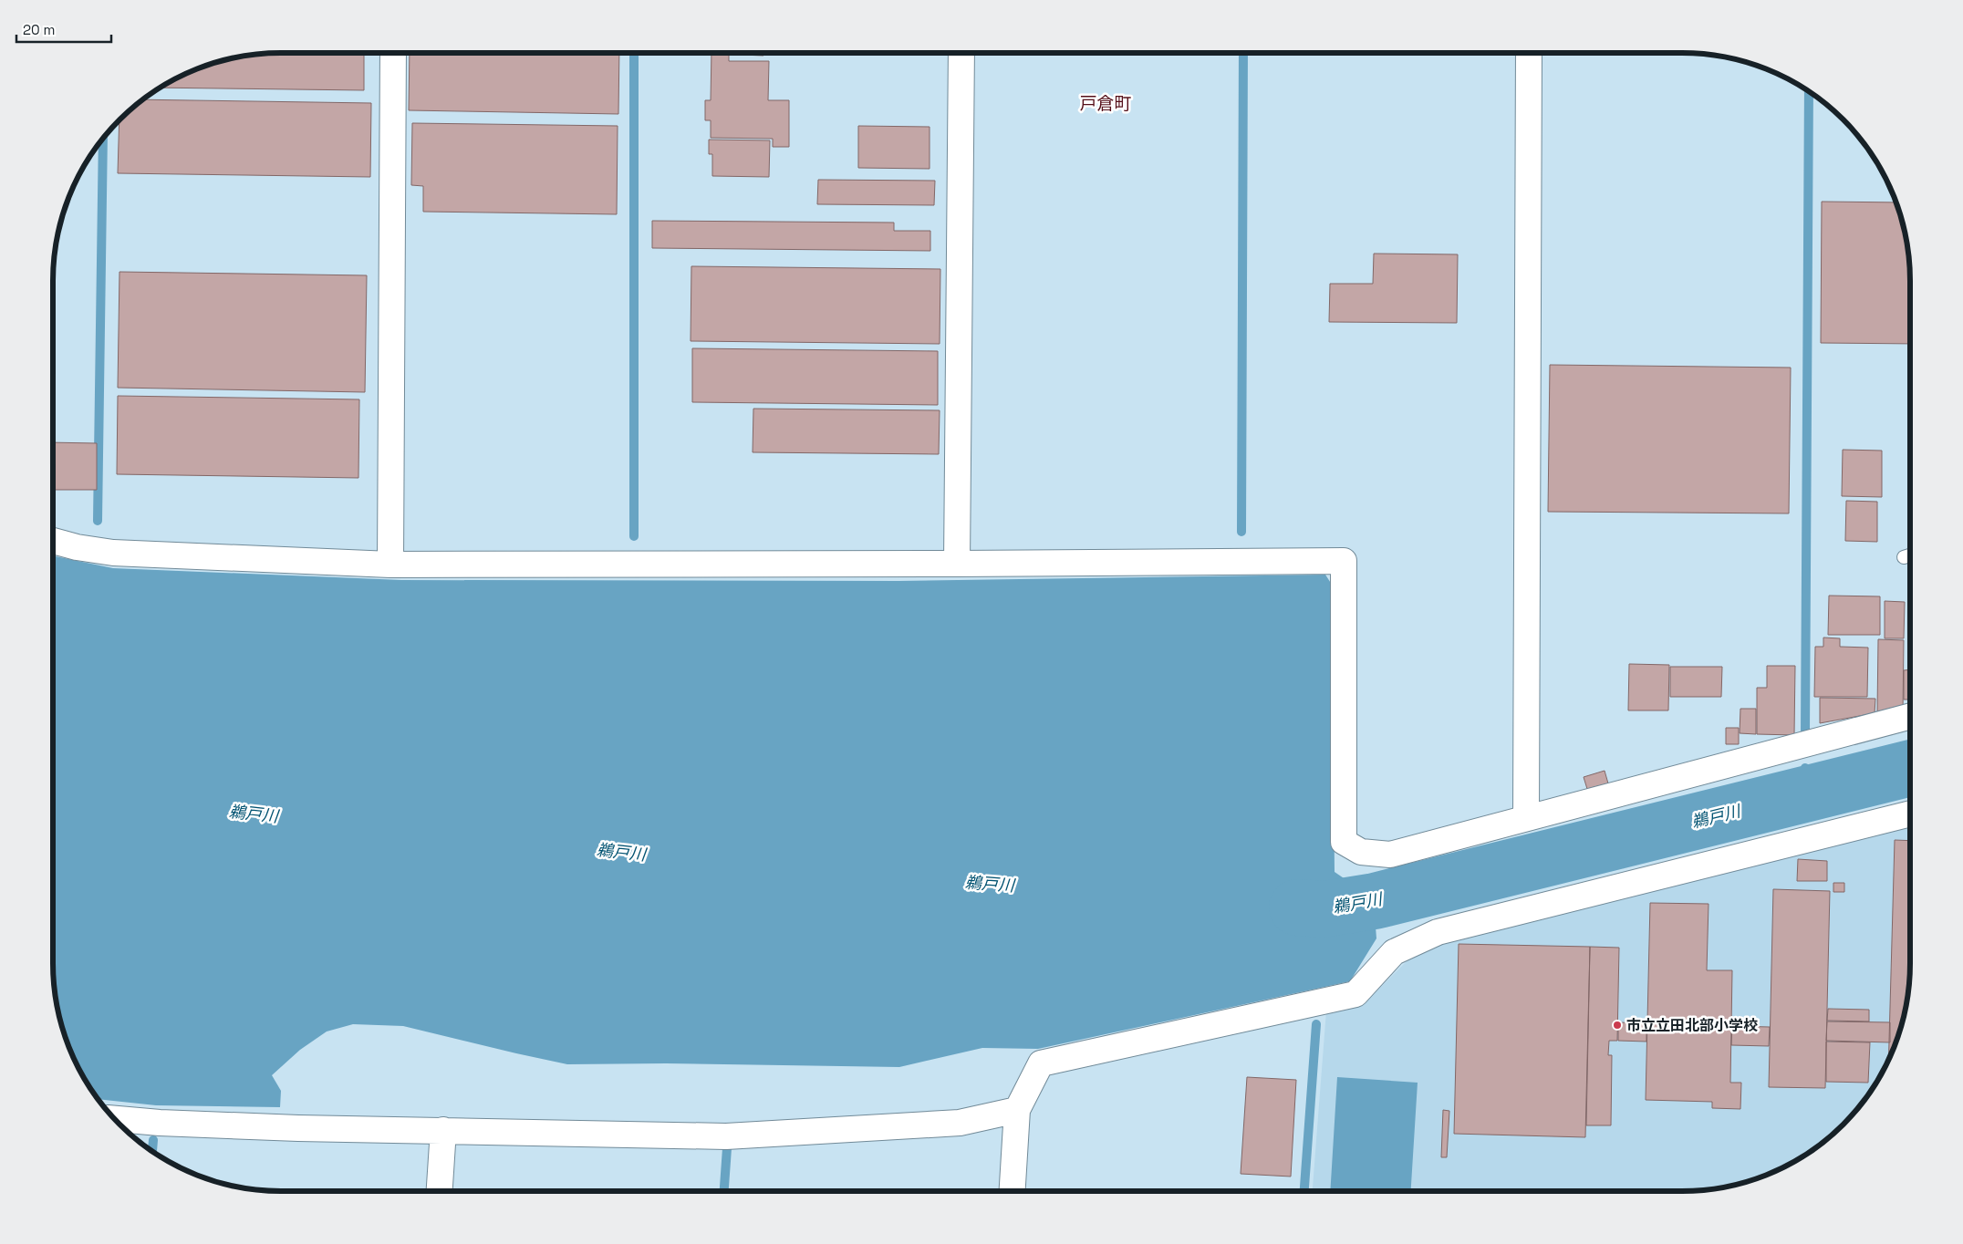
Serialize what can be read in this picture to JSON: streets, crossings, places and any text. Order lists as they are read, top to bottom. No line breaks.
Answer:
{"districts":["戸倉町"],"water":["鵜戸川"],"places":["市立立田北部小学校"],"scale_bar":"20 m"}
